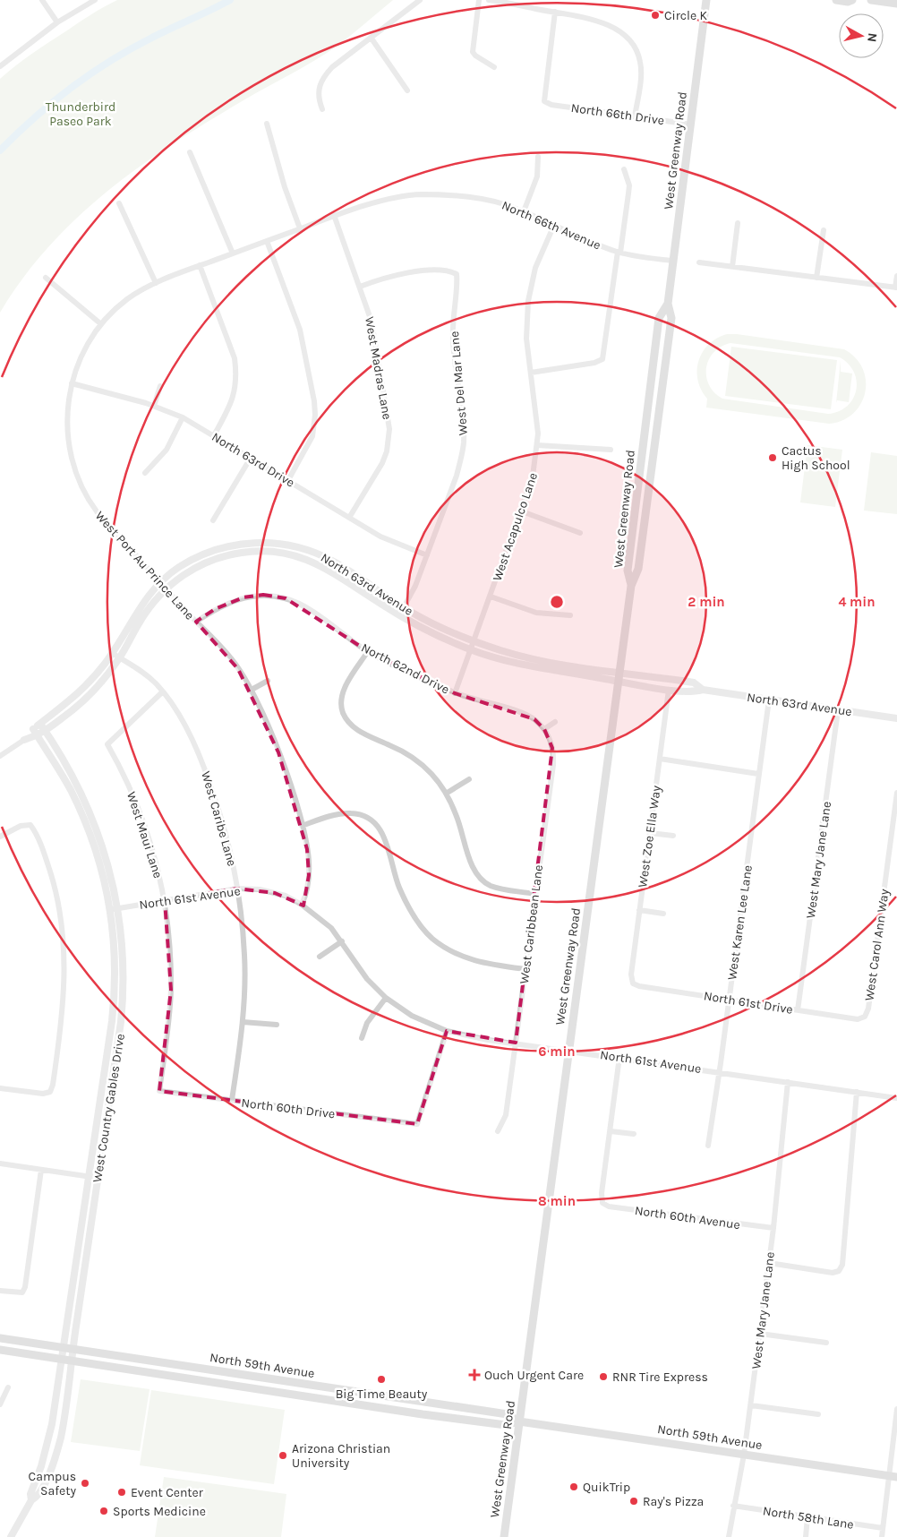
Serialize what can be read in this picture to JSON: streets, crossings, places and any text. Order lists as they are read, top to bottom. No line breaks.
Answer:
{"streets":{"main road":["West Greenway Road","North 59th Avenue"],"street":["North 66th Drive","North 66th Avenue","West Madras Lane","West Del Mar Lane","North 63rd Drive","West Acapulco Lane","West Port Au Prince Lane","North 63rd Avenue","North 62nd Drive","West Caribe Lane","West Maui Lane","West Zoe Ella Way","West Mary Jane Lane","North 61st Avenue","West Karen Lee Lane","West Caribbean Lane","West Carol Ann Way","North 61st Drive","West Country Gables Drive","North 60th Drive","North 60th Avenue","North 58th Lane"]},"crossings":[["North 66th Drive","West Greenway Road"],["West Greenway Road","North 66th Avenue"],["West Greenway Road","North 63rd Avenue"],["West Greenway Road","North 61st Avenue"],["West Greenway Road","North 59th Avenue"],["North 66th Avenue","West Madras Lane"],["North 66th Avenue","West Acapulco Lane"],["North 66th Avenue","West Port Au Prince Lane"],["West Madras Lane","West Del Mar Lane"],["West Madras Lane","North 63rd Drive"],["West Del Mar Lane","North 63rd Drive"],["West Del Mar Lane","North 63rd Avenue"],["North 63rd Drive","West Port Au Prince Lane"],["West Acapulco Lane","North 63rd Avenue"],["West Acapulco Lane","North 62nd Drive"],["West Port Au Prince Lane","North 63rd Avenue"],["West Port Au Prince Lane","North 62nd Drive"],["West Port Au Prince Lane","North 61st Avenue"],["North 63rd Avenue","West Caribe Lane"],["North 63rd Avenue","West Zoe Ella Way"],["North 63rd Avenue","West Mary Jane Lane"],["North 63rd Avenue","West Karen Lee Lane"],["North 63rd Avenue","West Country Gables Drive"],["North 62nd Drive","West Caribbean Lane"],["West Caribe Lane","West Maui Lane"],["West Caribe Lane","North 61st Avenue"],["West Caribe Lane","North 60th Drive"],["West Maui Lane","North 61st Avenue"],["West Maui Lane","North 60th Drive"],["West Zoe Ella Way","North 61st Drive"],["West Mary Jane Lane","North 61st Avenue"],["West Mary Jane Lane","North 61st Drive"],["West Mary Jane Lane","North 60th Avenue"],["West Mary Jane Lane","North 59th Avenue"],["West Mary Jane Lane","North 58th Lane"],["North 61st Avenue","West Karen Lee Lane"],["North 61st Avenue","West Caribbean Lane"],["North 61st Avenue","West Country Gables Drive"],["North 61st Avenue","North 60th Drive"],["West Karen Lee Lane","North 61st Drive"],["West Carol Ann Way","North 61st Drive"],["West Country Gables Drive","North 59th Avenue"]],"parks":["Thunderbird Paseo Park"],"places":{"other":["Circle K","Cactus High School","RNR Tire Express","Big Time Beauty","Arizona Christian University","Campus Safety","QuikTrip","Event Center","Ray's Pizza","Sports Medicine"],"health":["Ouch Urgent Care"]},"north":"right","rings":["2 min","4 min","6 min","8 min"]}
